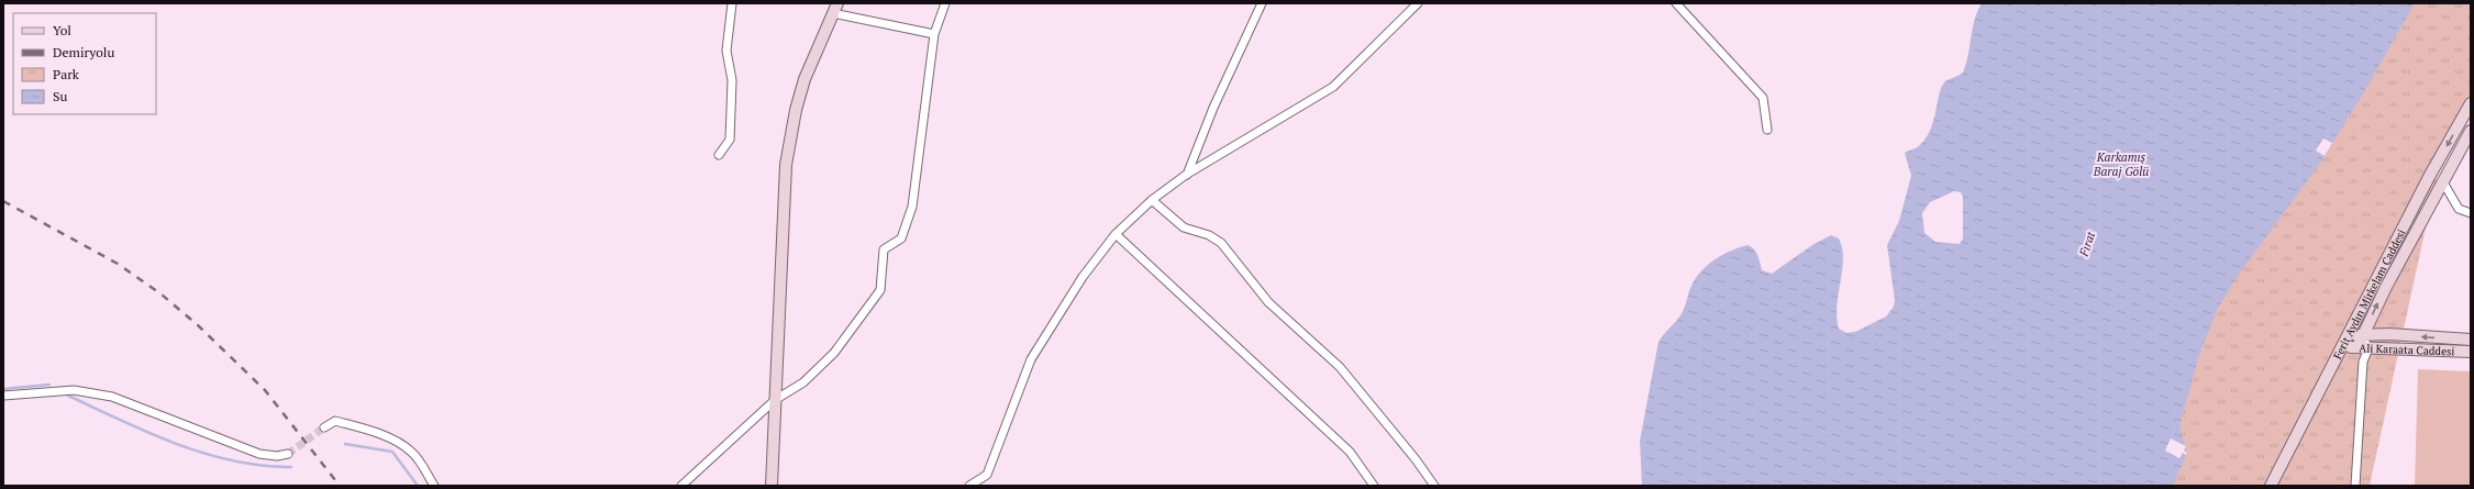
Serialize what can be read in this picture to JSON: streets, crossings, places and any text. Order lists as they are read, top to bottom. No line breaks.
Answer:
{"streets":{"street":["Ferit Aydın Mirkelam Caddesi","Ali Karaata Caddesi"]},"crossings":[["Ferit Aydın Mirkelam Caddesi","Ali Karaata Caddesi"]],"water":["Karkamış Baraj Gölü","Fırat"],"legend":["Yol","Demiryolu","Park","Su"]}
